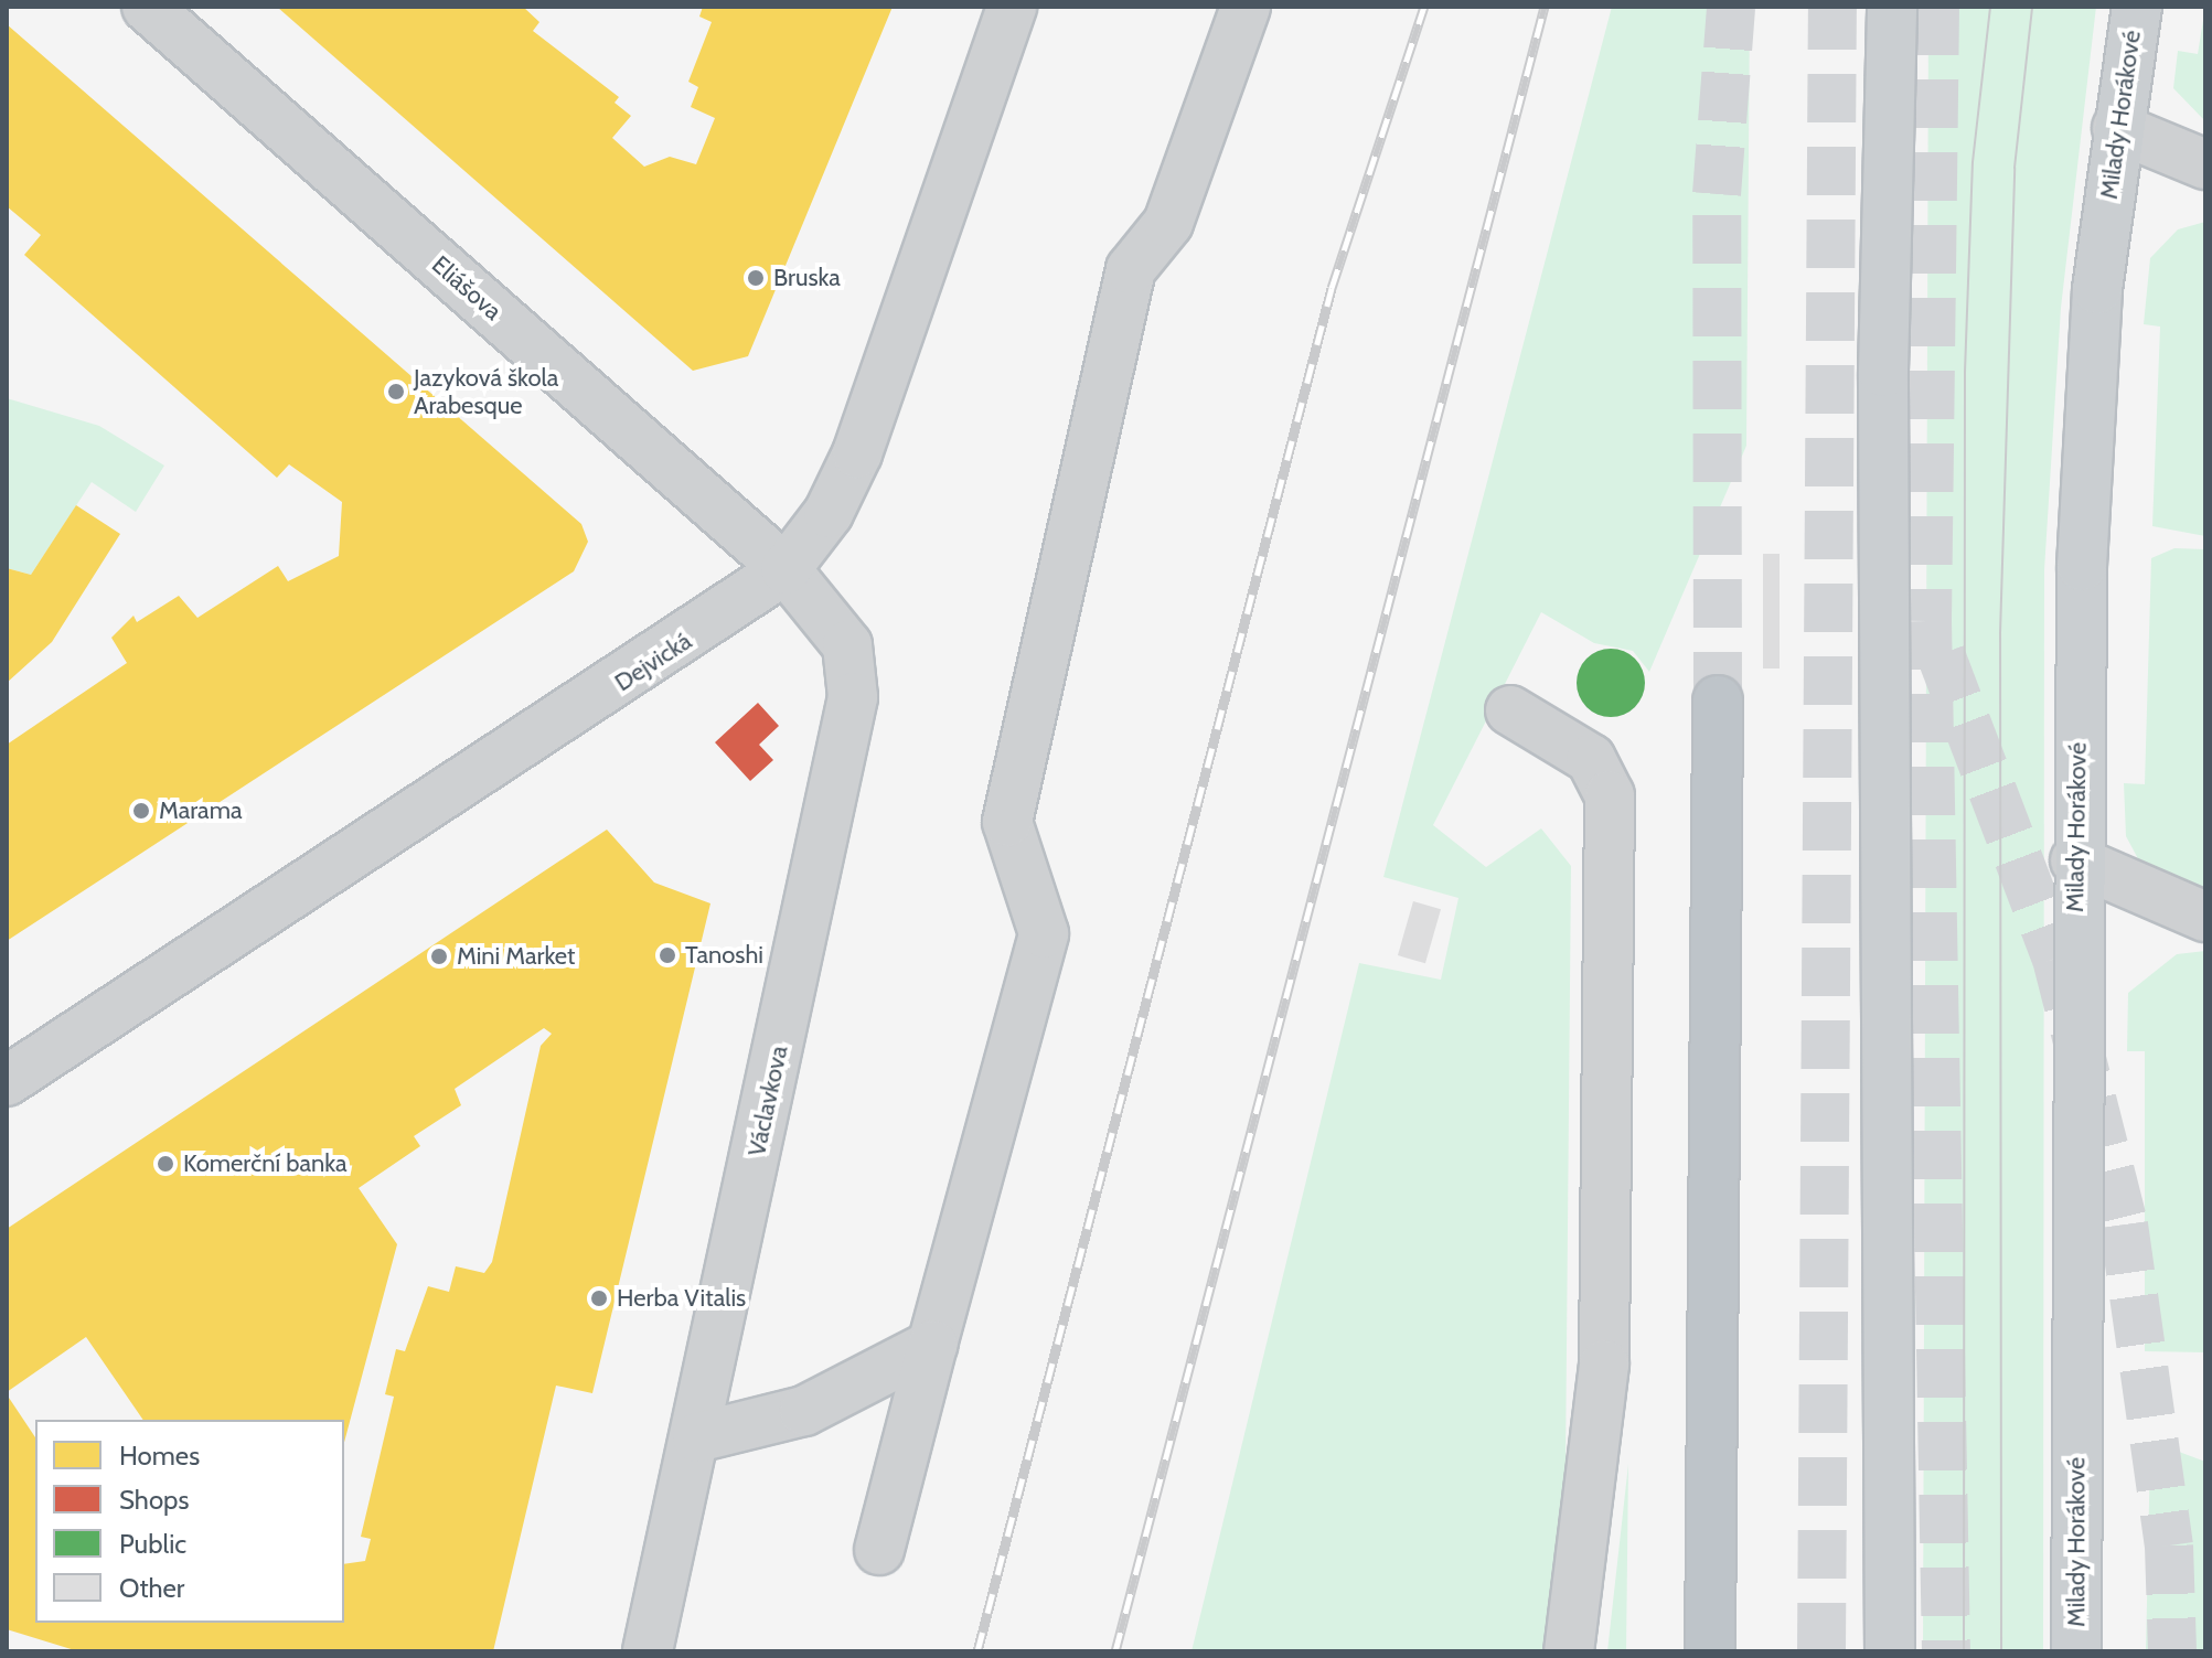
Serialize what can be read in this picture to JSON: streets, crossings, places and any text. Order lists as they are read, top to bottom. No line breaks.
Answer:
{"streets":{"main road":["Milady Horákové"],"street":["Eliášova","Dejvická","Václavkova"]},"crossings":[["Eliášova","Dejvická"],["Eliášova","Václavkova"],["Dejvická","Václavkova"]],"places":["Bruska","Jazyková škola Arabesque","Marama","Tanoshi","Mini Market","Komerční banka","Herba Vitalis"],"legend":["Homes","Shops","Public","Other"]}
